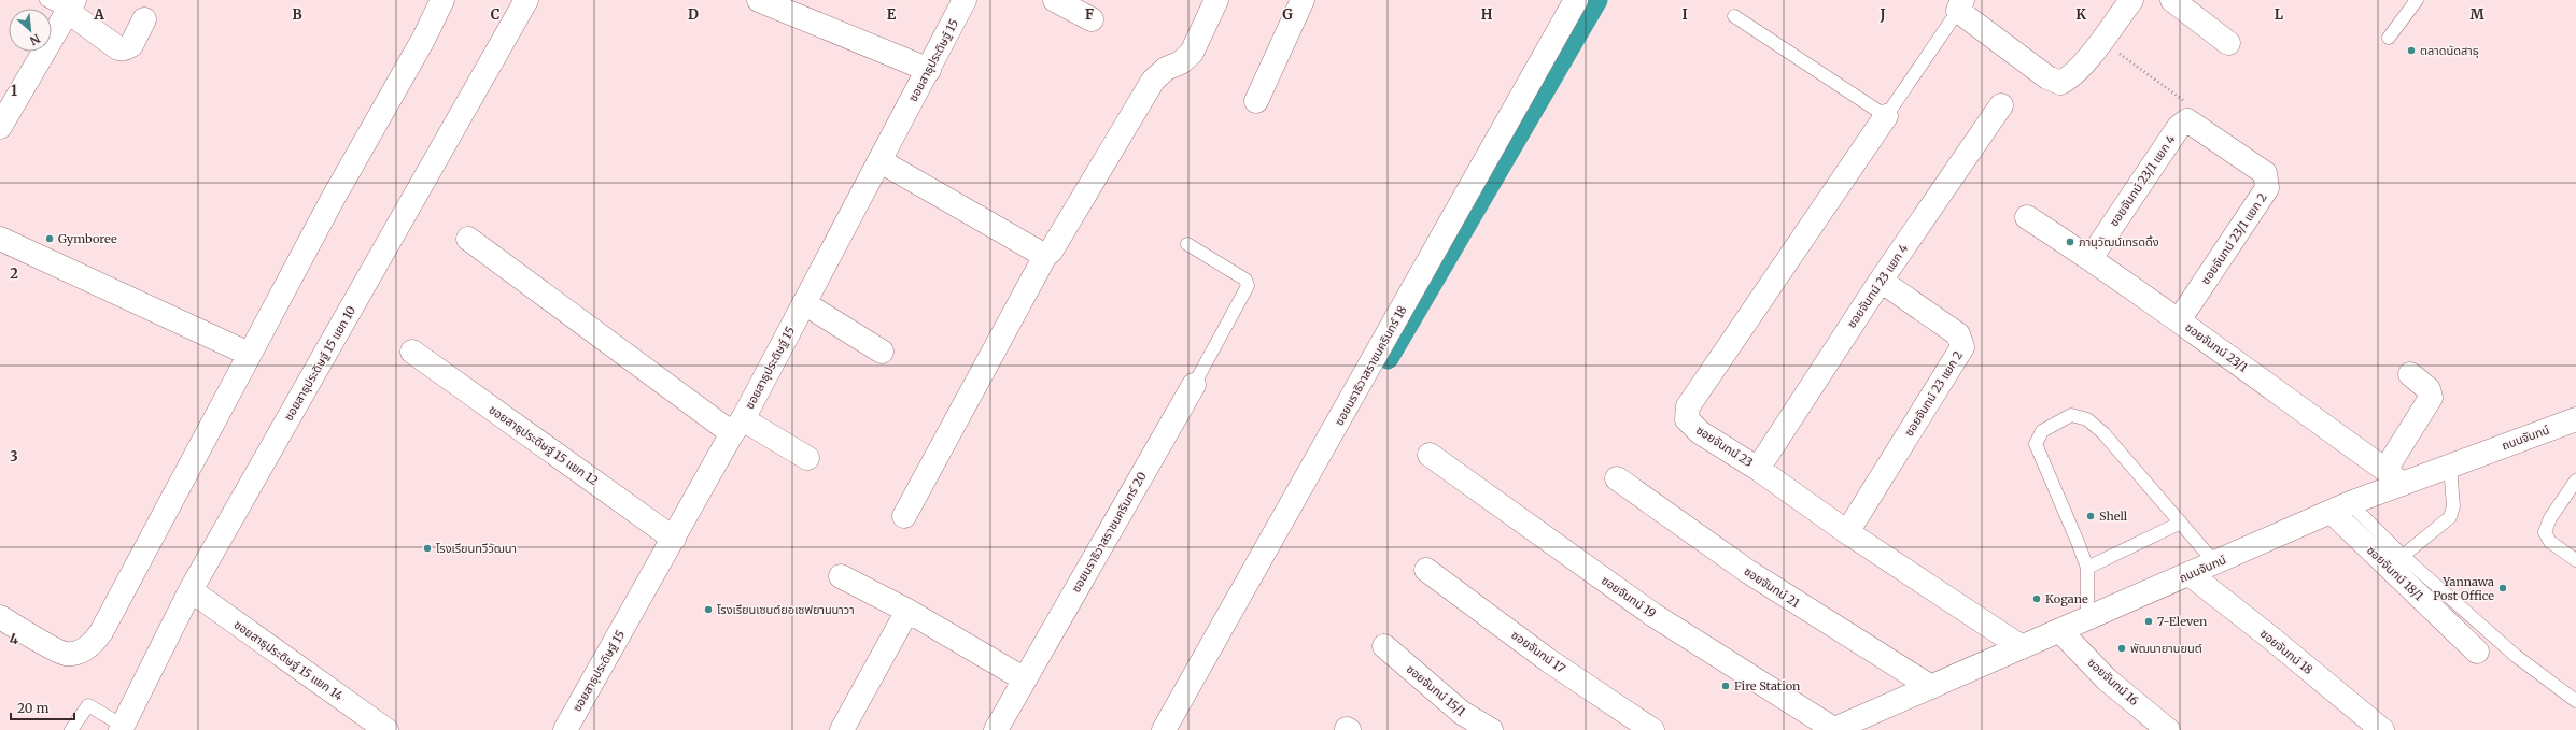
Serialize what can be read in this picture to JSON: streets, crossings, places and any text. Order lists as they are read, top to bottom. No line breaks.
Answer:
{"streets":{"street":["ซอยสาธุประดิษฐ์ 15","ซอยจันทน์ 23/1 แยก 4","ซอยจันทน์ 23/1 แยก 2","ซอยจันทน์ 23 แยก 4","ซอยจันทน์ 23/1","ซอยสาธุประดิษฐ์ 15 แยก 10","ซอยนราธิวาสราชนครินทร์ 18","ซอยจันทน์ 23 แยก 2","ถนนจันทน์","ซอยสาธุประดิษฐ์ 15 แยก 12","ซอยจันทน์ 23","ซอยนราธิวาสราชนครินทร์ 20","ซอยจันทน์ 18/1","ซอยจันทน์ 21","ซอยจันทน์ 19","ซอยจันทน์ 17","ซอยจันทน์ 18","ซอยสาธุประดิษฐ์ 15 แยก 14","ซอยจันทน์ 16","ซอยจันทน์ 15/1"]},"crossings":[["ซอยสาธุประดิษฐ์ 15","ซอยสาธุประดิษฐ์ 15 แยก 12"],["ซอยจันทน์ 23/1 แยก 4","ซอยจันทน์ 23/1 แยก 2"],["ซอยจันทน์ 23/1 แยก 4","ซอยจันทน์ 23/1"],["ซอยจันทน์ 23/1 แยก 2","ซอยจันทน์ 23/1"],["ซอยจันทน์ 23 แยก 4","ซอยจันทน์ 23 แยก 2"],["ซอยจันทน์ 23 แยก 4","ซอยจันทน์ 23"],["ซอยจันทน์ 23/1","ถนนจันทน์"],["ซอยสาธุประดิษฐ์ 15 แยก 10","ซอยสาธุประดิษฐ์ 15 แยก 14"],["ซอยจันทน์ 23 แยก 2","ซอยจันทน์ 23"],["ถนนจันทน์","ซอยจันทน์ 23"],["ถนนจันทน์","ซอยจันทน์ 18/1"],["ถนนจันทน์","ซอยจันทน์ 21"],["ถนนจันทน์","ซอยจันทน์ 19"],["ถนนจันทน์","ซอยจันทน์ 18"],["ถนนจันทน์","ซอยจันทน์ 16"]],"places":["ตลาดนัดสาธุ","Gymboree","ภานุวัฒน์เทรดดิ้ง","Shell","โรงเรียนทวีวัฒนา","Yannawa Post Office","Kogane","โรงเรียนเซนต์ยอเซฟยานนาวา","7-Eleven","พัฒนายานยนต์","Fire Station"],"scale_bar":"20 m","north":"bottom right","grid":{"columns":["A","B","C","D","E","F","G","H","I","J","K","L","M"],"rows":["1","2","3","4"]}}
